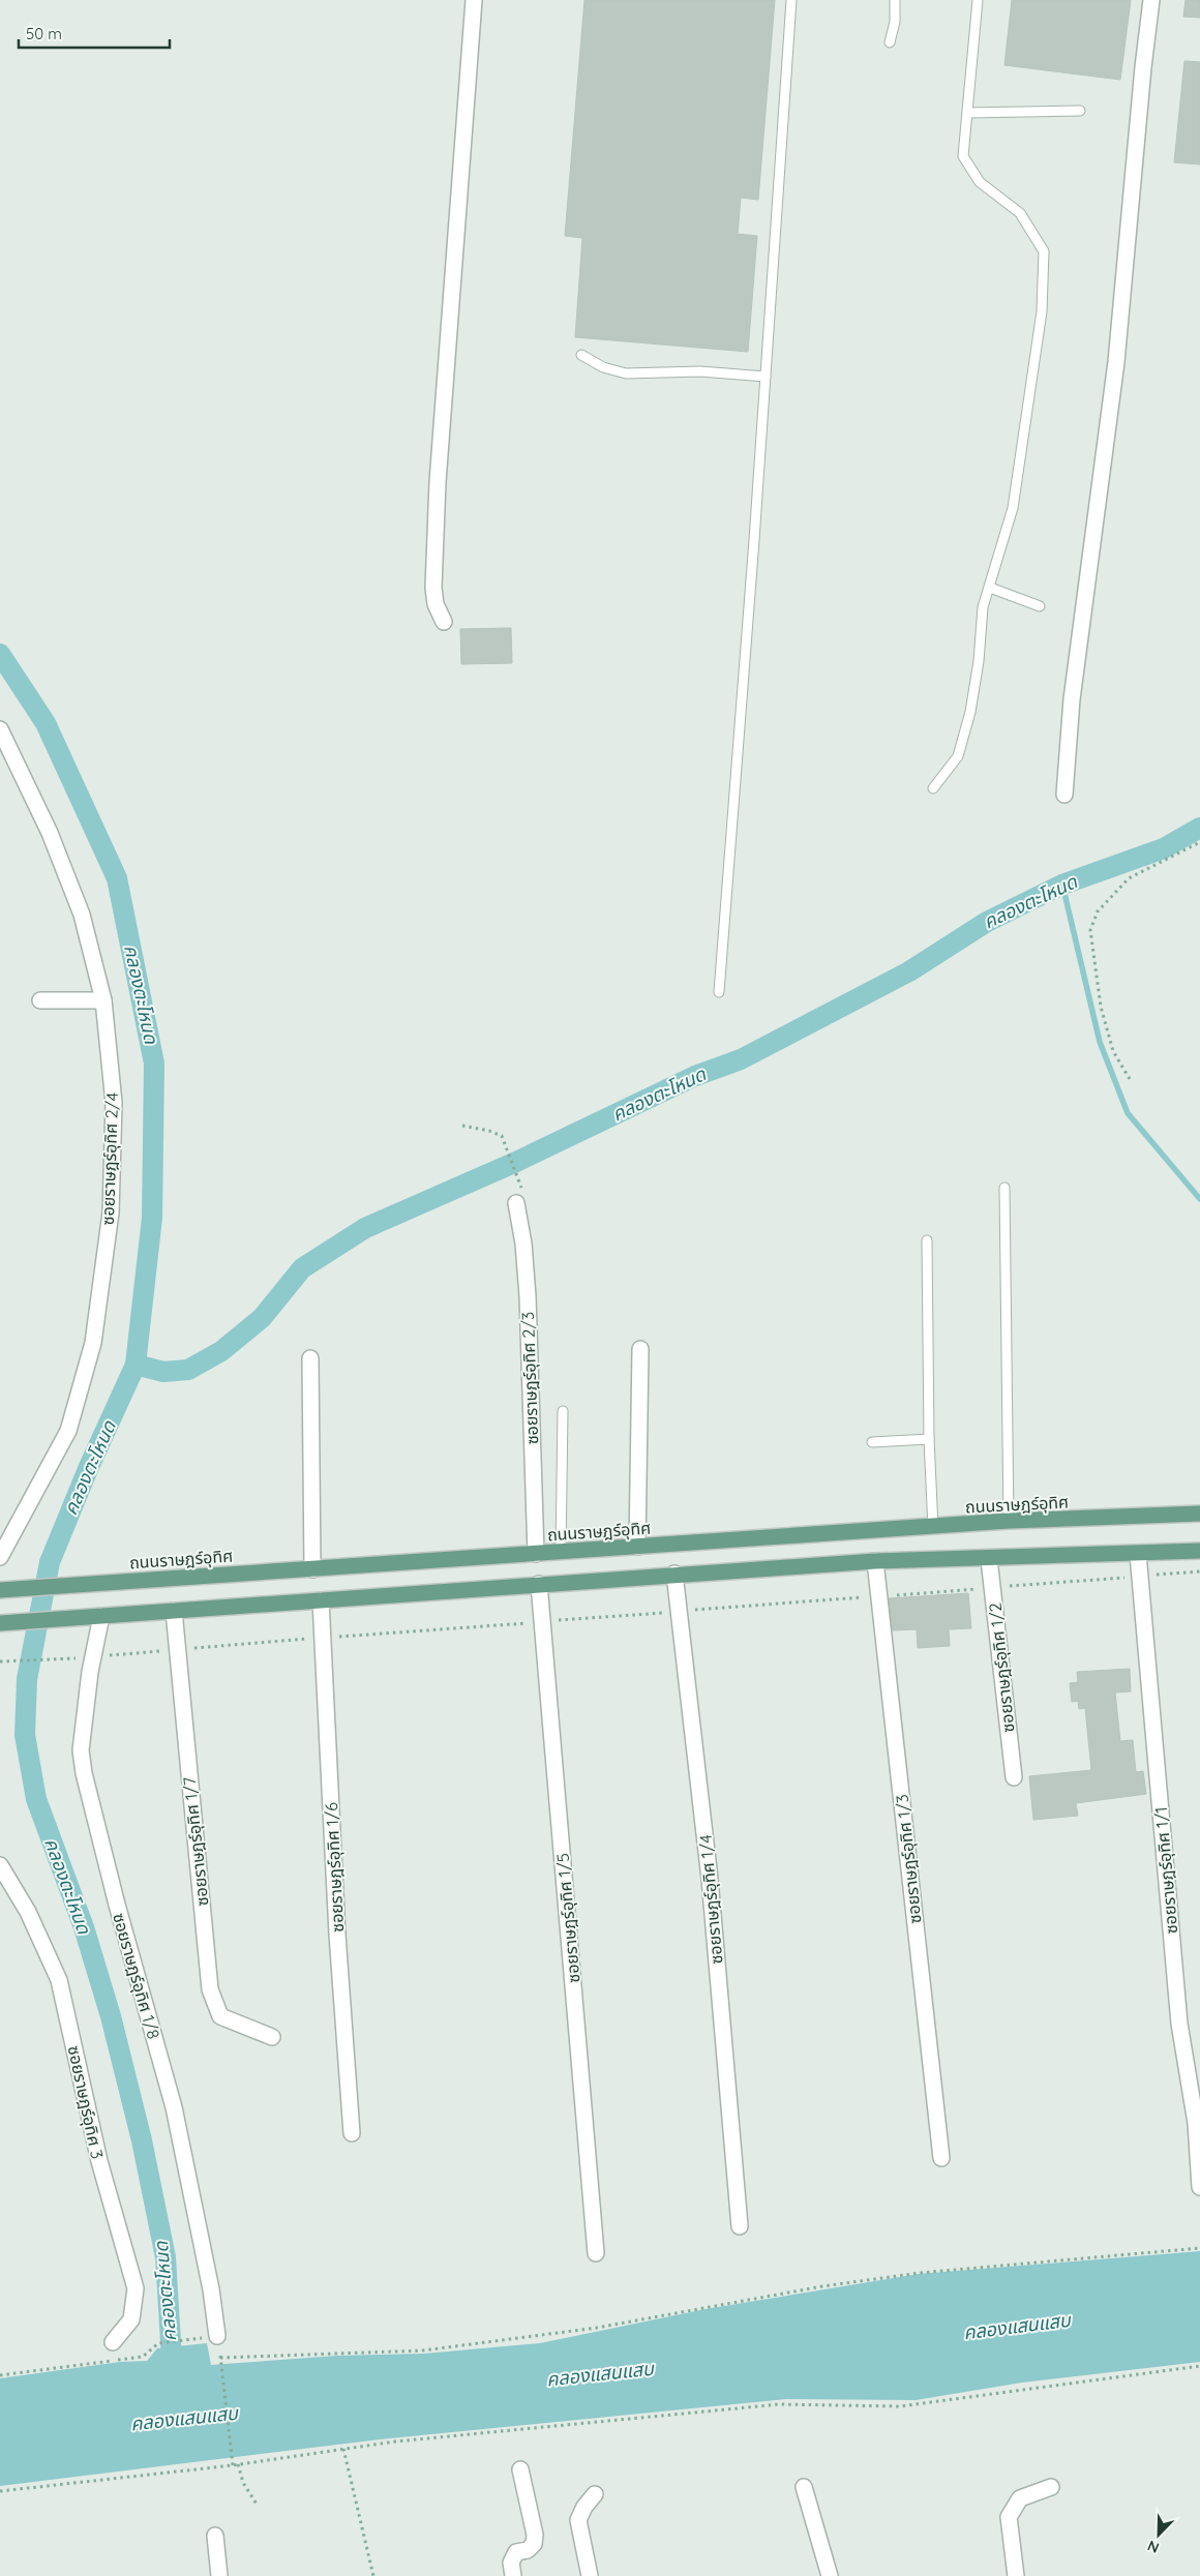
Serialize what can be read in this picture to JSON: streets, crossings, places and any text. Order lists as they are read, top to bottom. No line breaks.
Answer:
{"streets":{"main road":["ถนนราษฎร์อุทิศ"],"street":["ซอยราษฎร์อุทิศ 2/4","ซอยราษฎร์อุทิศ 2/3","ซอยราษฎร์อุทิศ 1/2","ซอยราษฎร์อุทิศ 1/7","ซอยราษฎร์อุทิศ 1/3","ซอยราษฎร์อุทิศ 1/6","ซอยราษฎร์อุทิศ 1/1","ซอยราษฎร์อุทิศ 1/4","ซอยราษฎร์อุทิศ 1/5","ซอยราษฎร์อุทิศ 1/8","ซอยราษฎร์อุทิศ 3"]},"crossings":[["ซอยราษฎร์อุทิศ 2/3","ถนนราษฎร์อุทิศ"]],"water":["คลองตะโหนด","คลองแสนแสบ"],"scale_bar":"50 m","north":"bottom left"}
